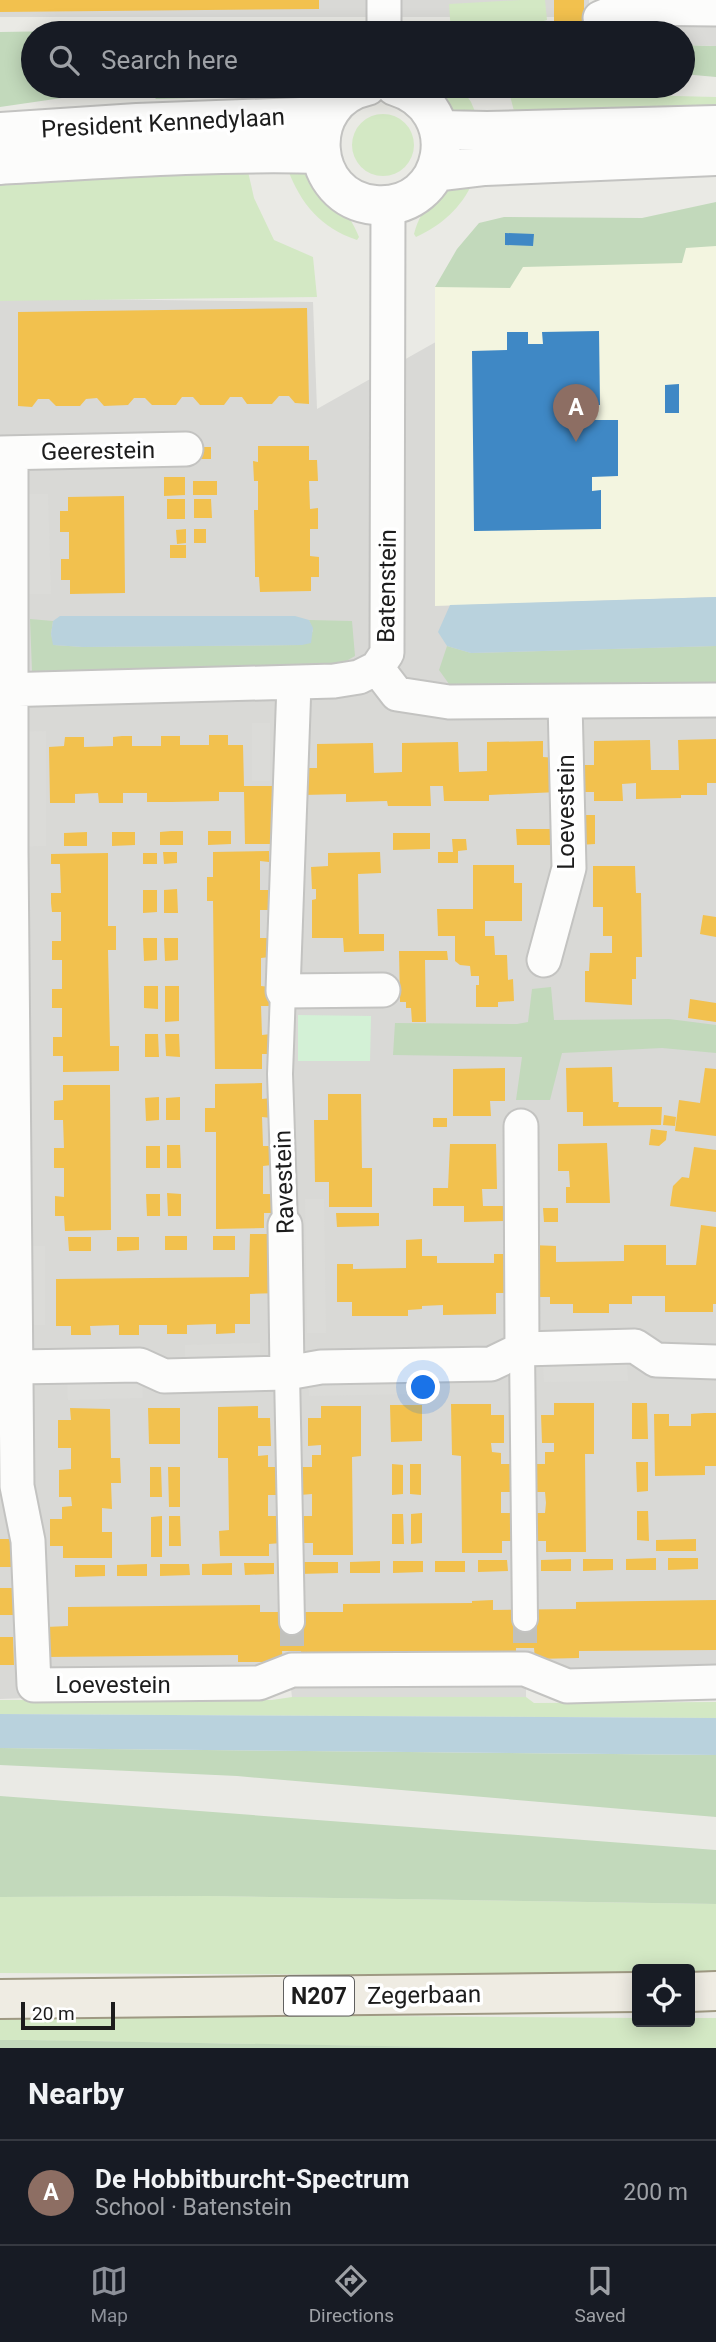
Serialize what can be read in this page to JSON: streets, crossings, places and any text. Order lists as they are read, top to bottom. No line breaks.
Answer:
{"streets":{"main road":["Zegerbaan","N207"],"street":["President Kennedylaan","Geerestein","Batenstein","Loevestein","Ravestein"]},"crossings":[["Geerestein","Batenstein"],["Geerestein","Loevestein"],["Batenstein","Ravestein"]],"scale_bar":"20 m","page":{"search":"Search here","pins":"A","scale":"20 m","heading":"Nearby","list":[{"mark":"A","name":"De Hobbitburcht-Spectrum","note":"School · Batenstein","value":"200 m"}],"nav":["Map","Directions","Saved"]}}
